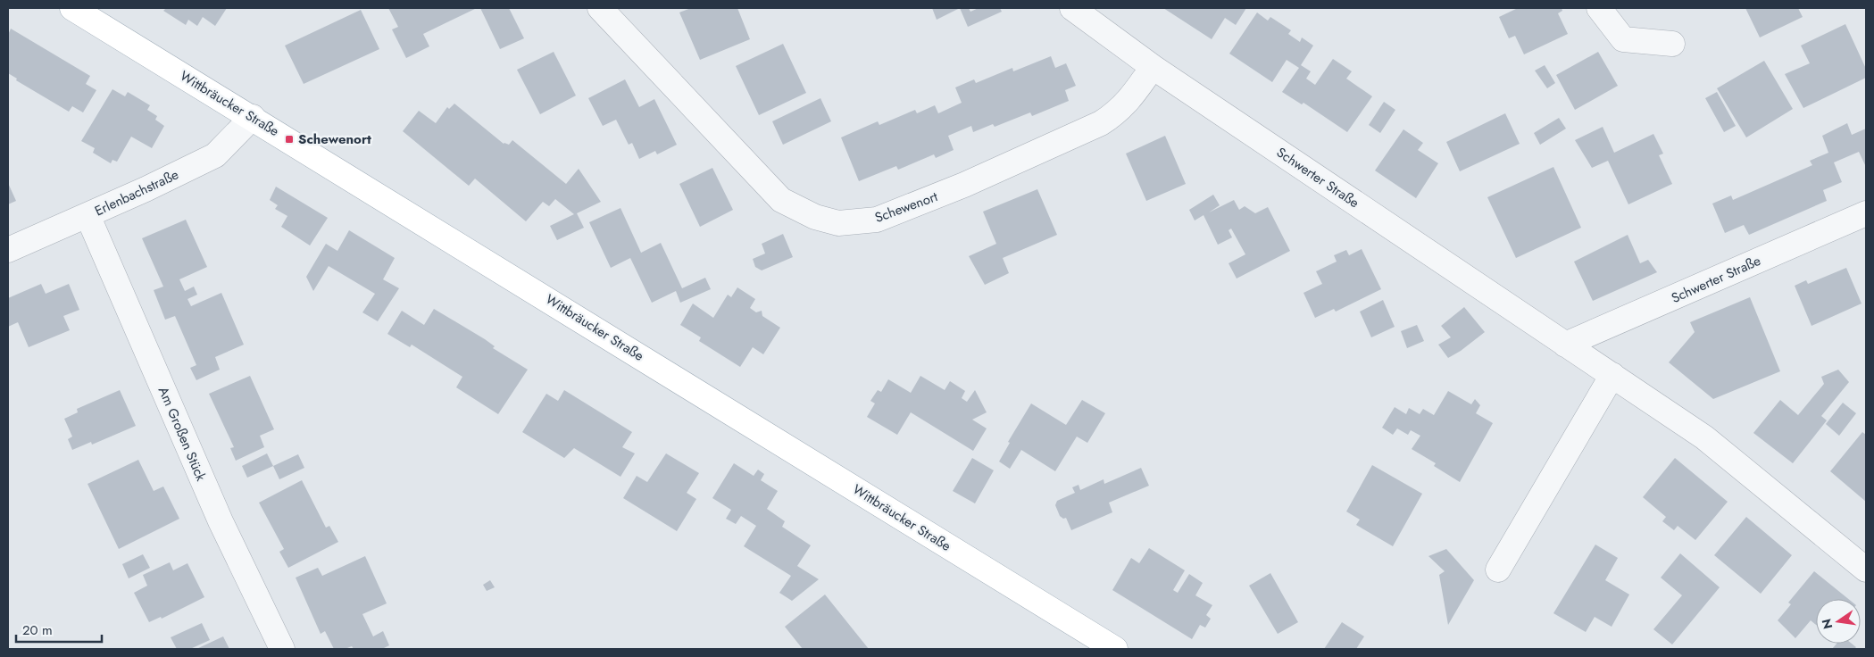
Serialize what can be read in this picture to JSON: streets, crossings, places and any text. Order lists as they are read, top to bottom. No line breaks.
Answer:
{"streets":{"main road":["Wittbräucker Straße"],"street":["Schwerter Straße","Erlenbachstraße","Schewenort","Am Großen Stück"]},"crossings":[["Wittbräucker Straße","Erlenbachstraße"],["Schwerter Straße","Schewenort"],["Erlenbachstraße","Am Großen Stück"]],"places":{"transit":["Schewenort"]},"scale_bar":"20 m","north":"left"}
